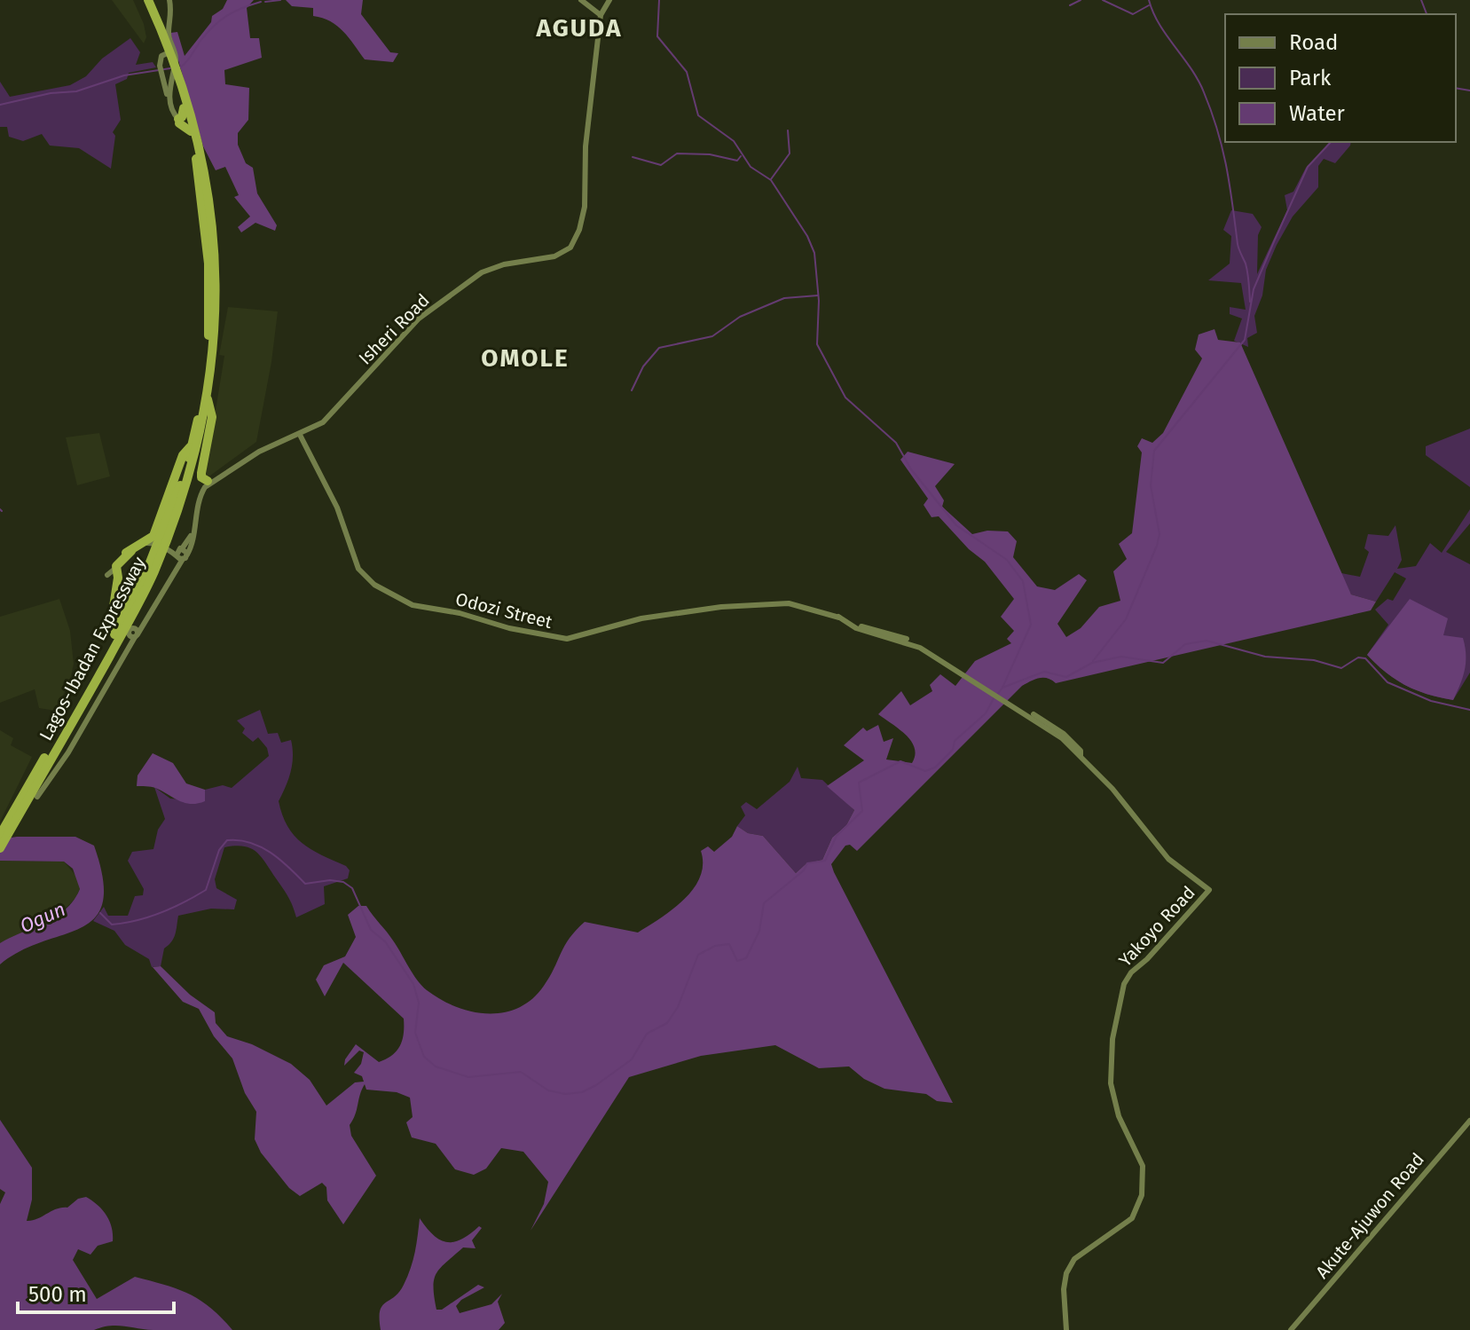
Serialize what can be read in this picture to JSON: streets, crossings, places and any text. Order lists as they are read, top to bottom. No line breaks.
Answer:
{"streets":{"highway":["Lagos-Ibadan Expressway"],"main road":["Isheri Road","Odozi Street","Yakoyo Road","Akute-Ajuwon Road"]},"crossings":[["Isheri Road","Odozi Street"],["Isheri Road","Lagos-Ibadan Expressway"]],"districts":["AGUDA","OMOLE"],"water":["Ogun"],"legend":["Road","Park","Water"],"scale_bar":"500 m"}
